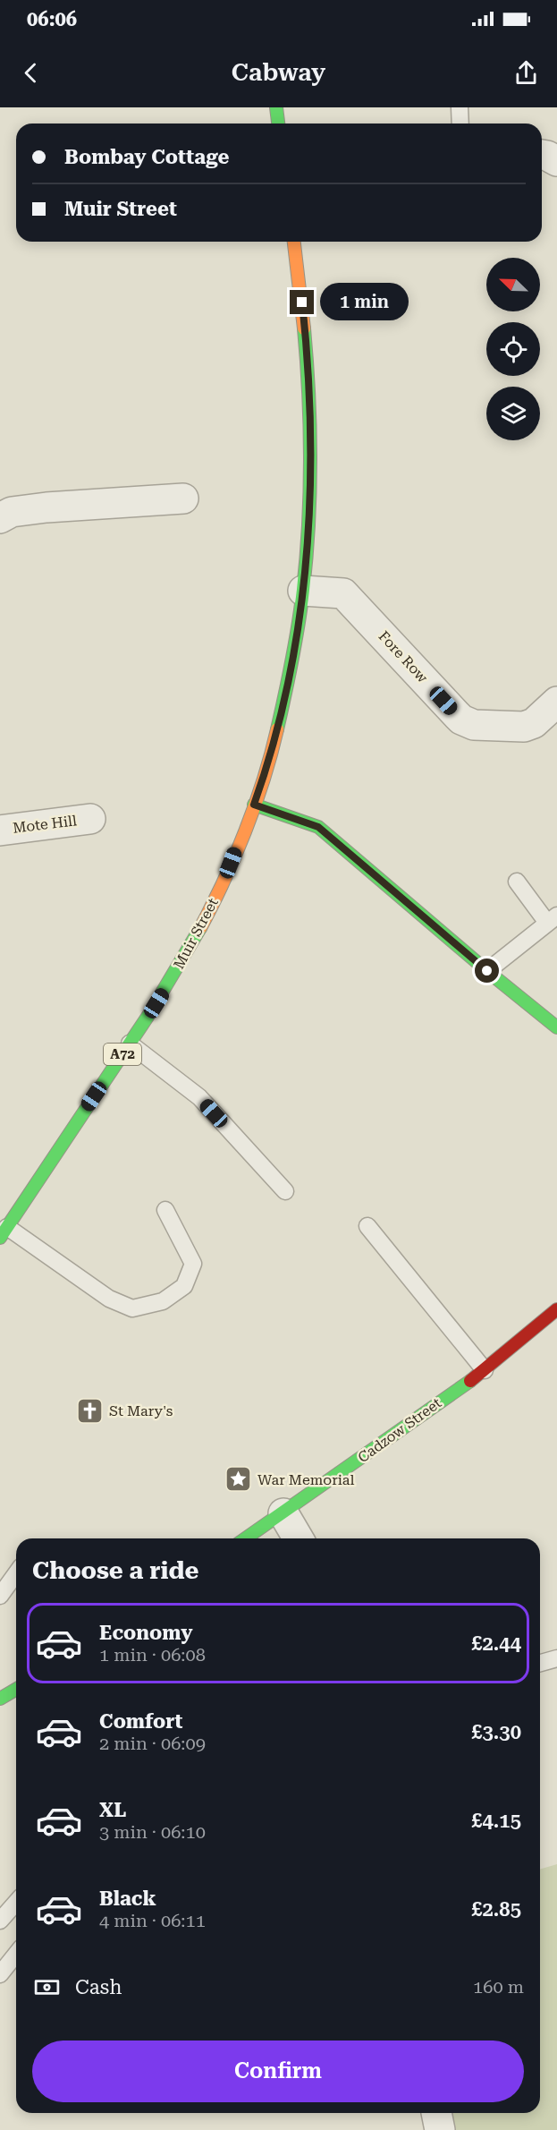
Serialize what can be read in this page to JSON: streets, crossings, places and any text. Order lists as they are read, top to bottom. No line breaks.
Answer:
{"streets":{"main road":["Muir Street","A72","Cadzow Street"],"street":["Fore Row","Mote Hill"]},"crossings":[["Fore Row","Muir Street"]],"places":{"church":["St Mary's"],"place":["War Memorial"]},"north":"top left","page":{"status":"06:06","header":"Cabway","banner":["Bombay Cottage","Muir Street"],"bubble":"1 min","heading":"Choose a ride","list":[{"name":"Economy","note":"1 min · 06:08","value":"£2.44"},{"name":"Comfort","note":"2 min · 06:09","value":"£3.30"},{"name":"XL","note":"3 min · 06:10","value":"£4.15"},{"name":"Black","note":"4 min · 06:11","value":"£2.85"}],"pay":["Cash","160 m"],"buttons":"Confirm"}}
